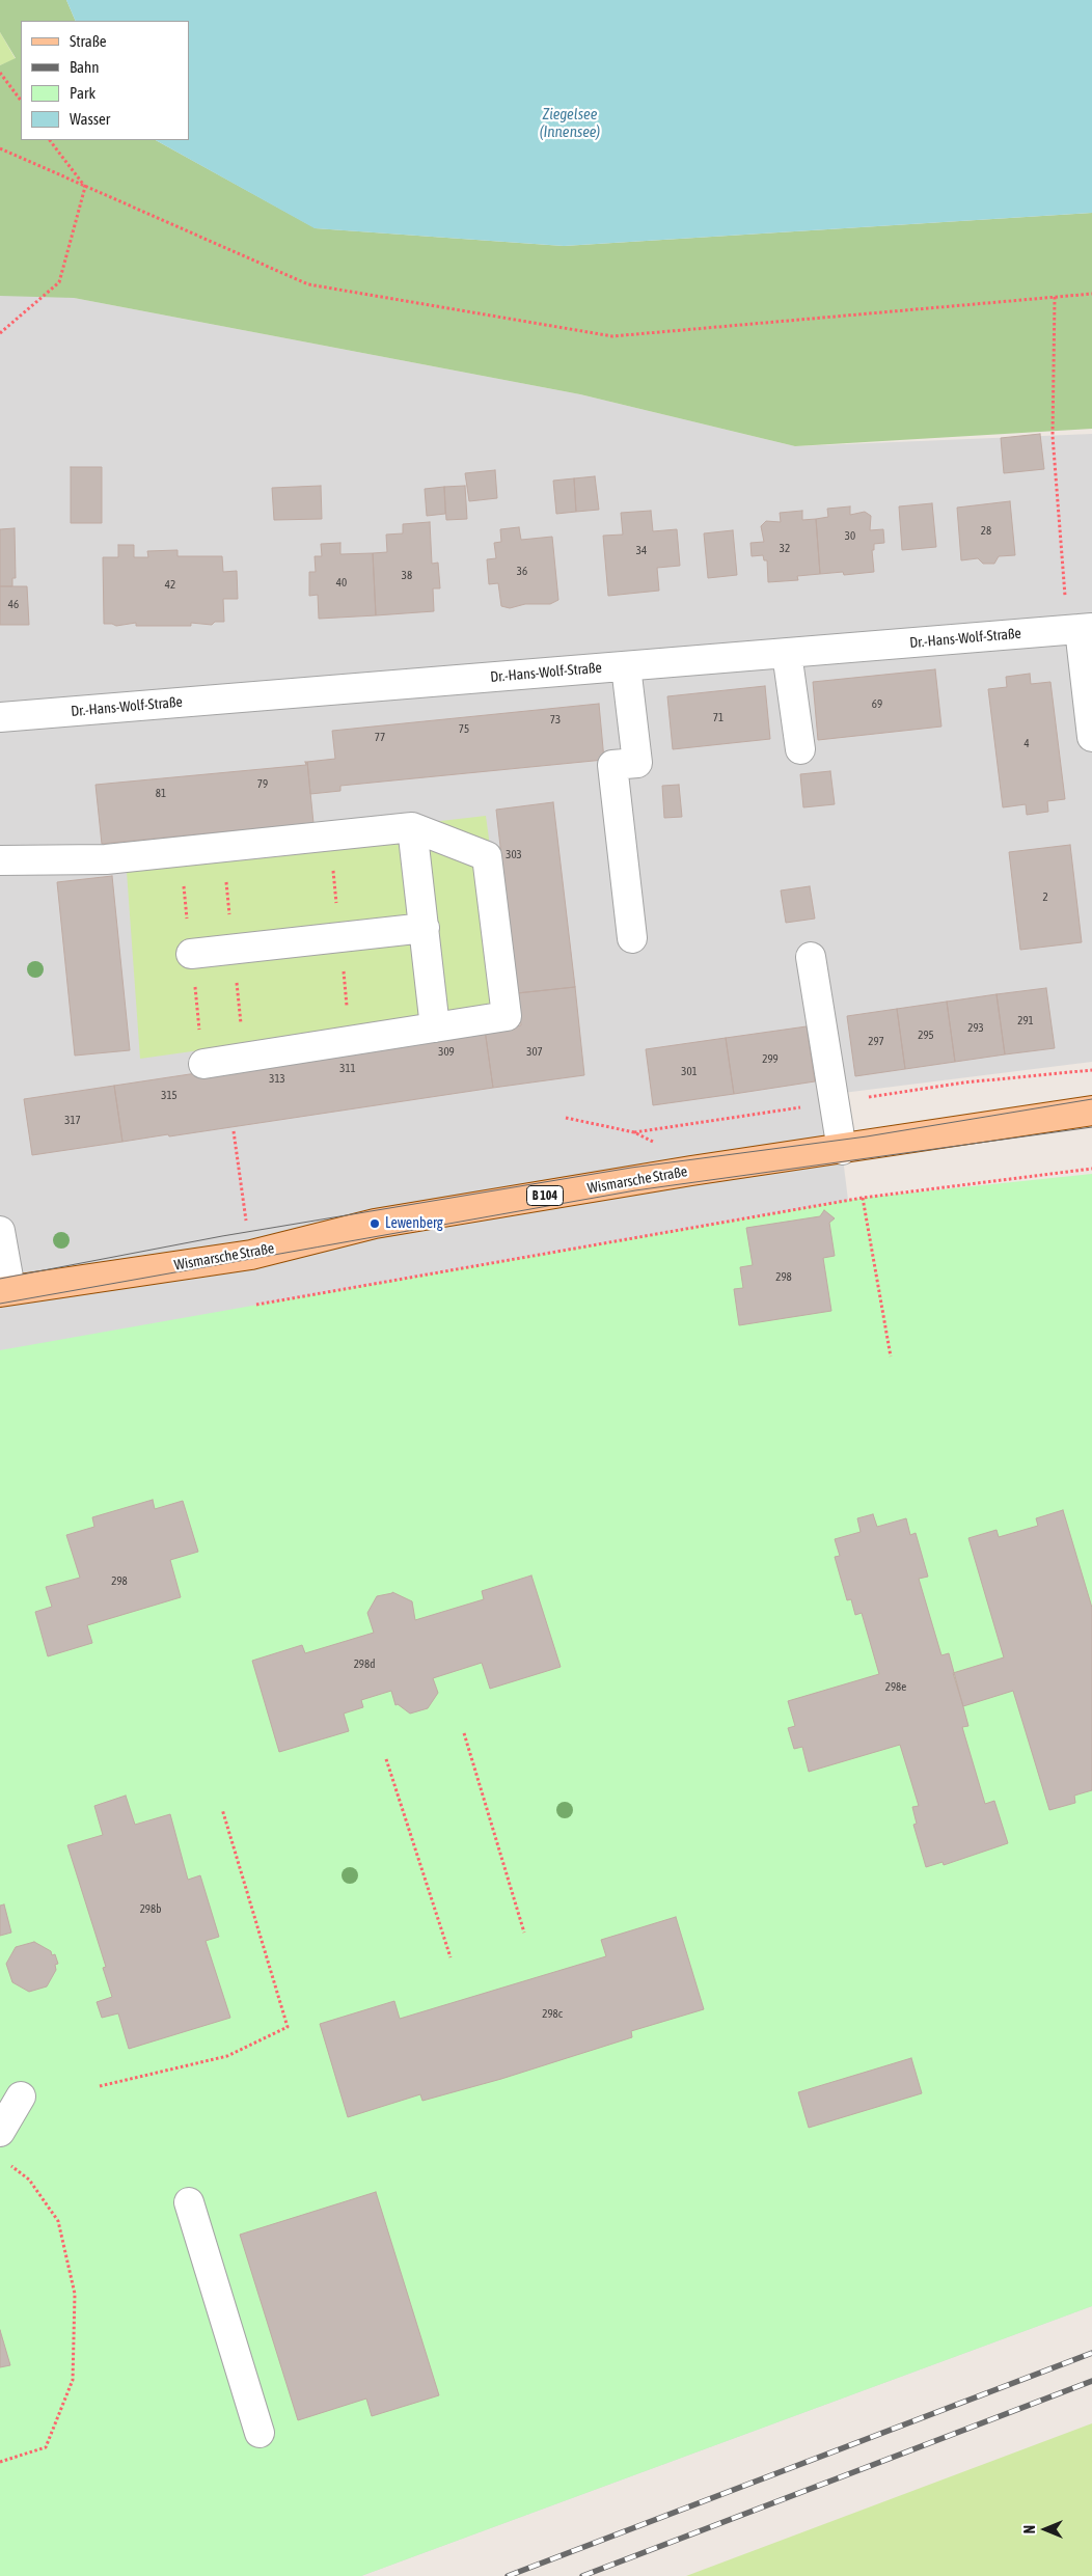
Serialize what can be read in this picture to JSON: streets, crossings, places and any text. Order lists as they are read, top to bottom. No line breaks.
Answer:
{"streets":{"main road":["Wismarsche Straße","B 104"],"street":["Dr.-Hans-Wolf-Straße"]},"water":["Ziegelsee (Innensee)"],"places":["Lewenberg"],"house_numbers":["28","30","32","34","36","38","40","42","46","69","71","73","75","77","4","79","81","303","2","291","293","295","297","309","307","299","311","301","313","315","317","298","298","298d","298e","298b","298c"],"legend":["Straße","Bahn","Park","Wasser"],"north":"left"}
